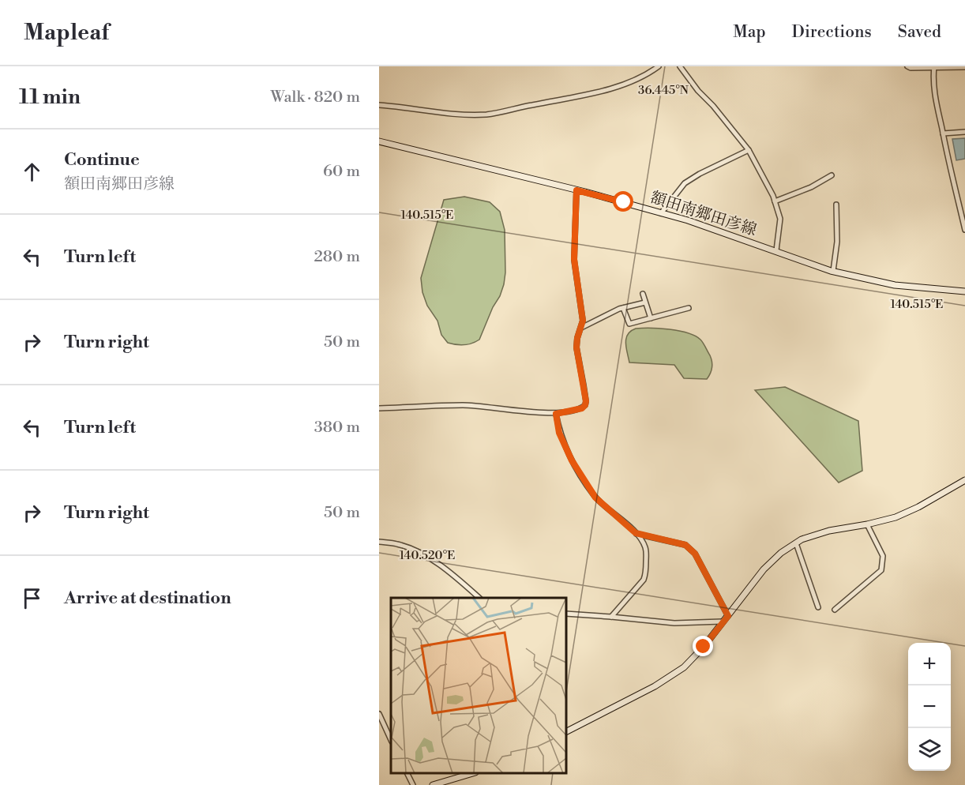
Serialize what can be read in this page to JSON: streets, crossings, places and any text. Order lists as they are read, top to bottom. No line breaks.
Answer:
{"streets":{"main road":["額田南郷田彦線"]},"page":{"header":"Mapleaf","nav":["Map","Directions","Saved"],"heading":["11 min","Walk · 820 m"],"list":[["Continue","額田南郷田彦線","60 m"],["Turn left","280 m"],["Turn right","50 m"],["Turn left","380 m"],["Turn right","50 m"],"Arrive at destination"],"map_buttons":["+","−"]},"coordinates":["36.445°N","140.515°E","140.520°E"]}
